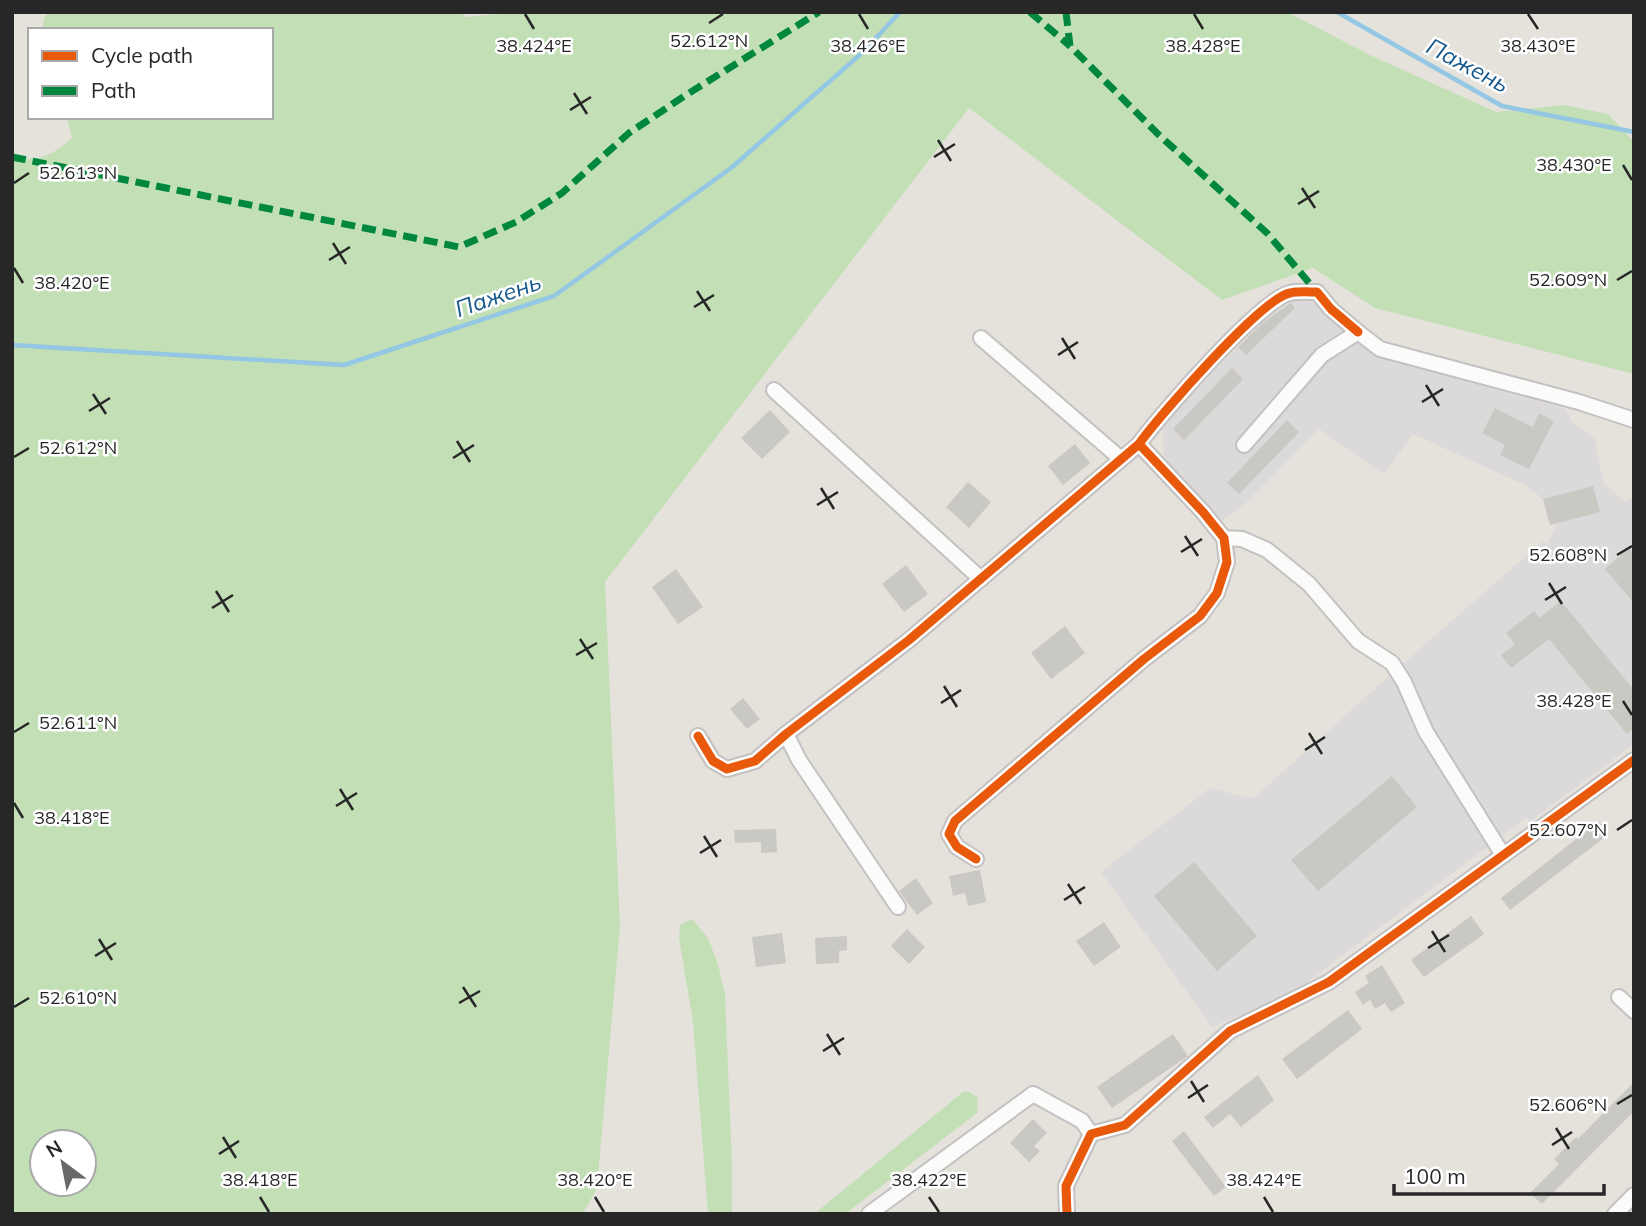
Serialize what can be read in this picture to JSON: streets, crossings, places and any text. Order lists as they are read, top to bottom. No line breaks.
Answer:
{"water":["Пажень"],"legend":["Cycle path","Path"],"scale_bar":"100 m","north":"top left","coordinates":["52.612°N","38.430°E","38.424°E","38.426°E","38.428°E","52.613°N","52.609°N","38.420°E","52.608°N","52.611°N","38.418°E","52.607°N","52.610°N","52.606°N","38.422°E"]}
